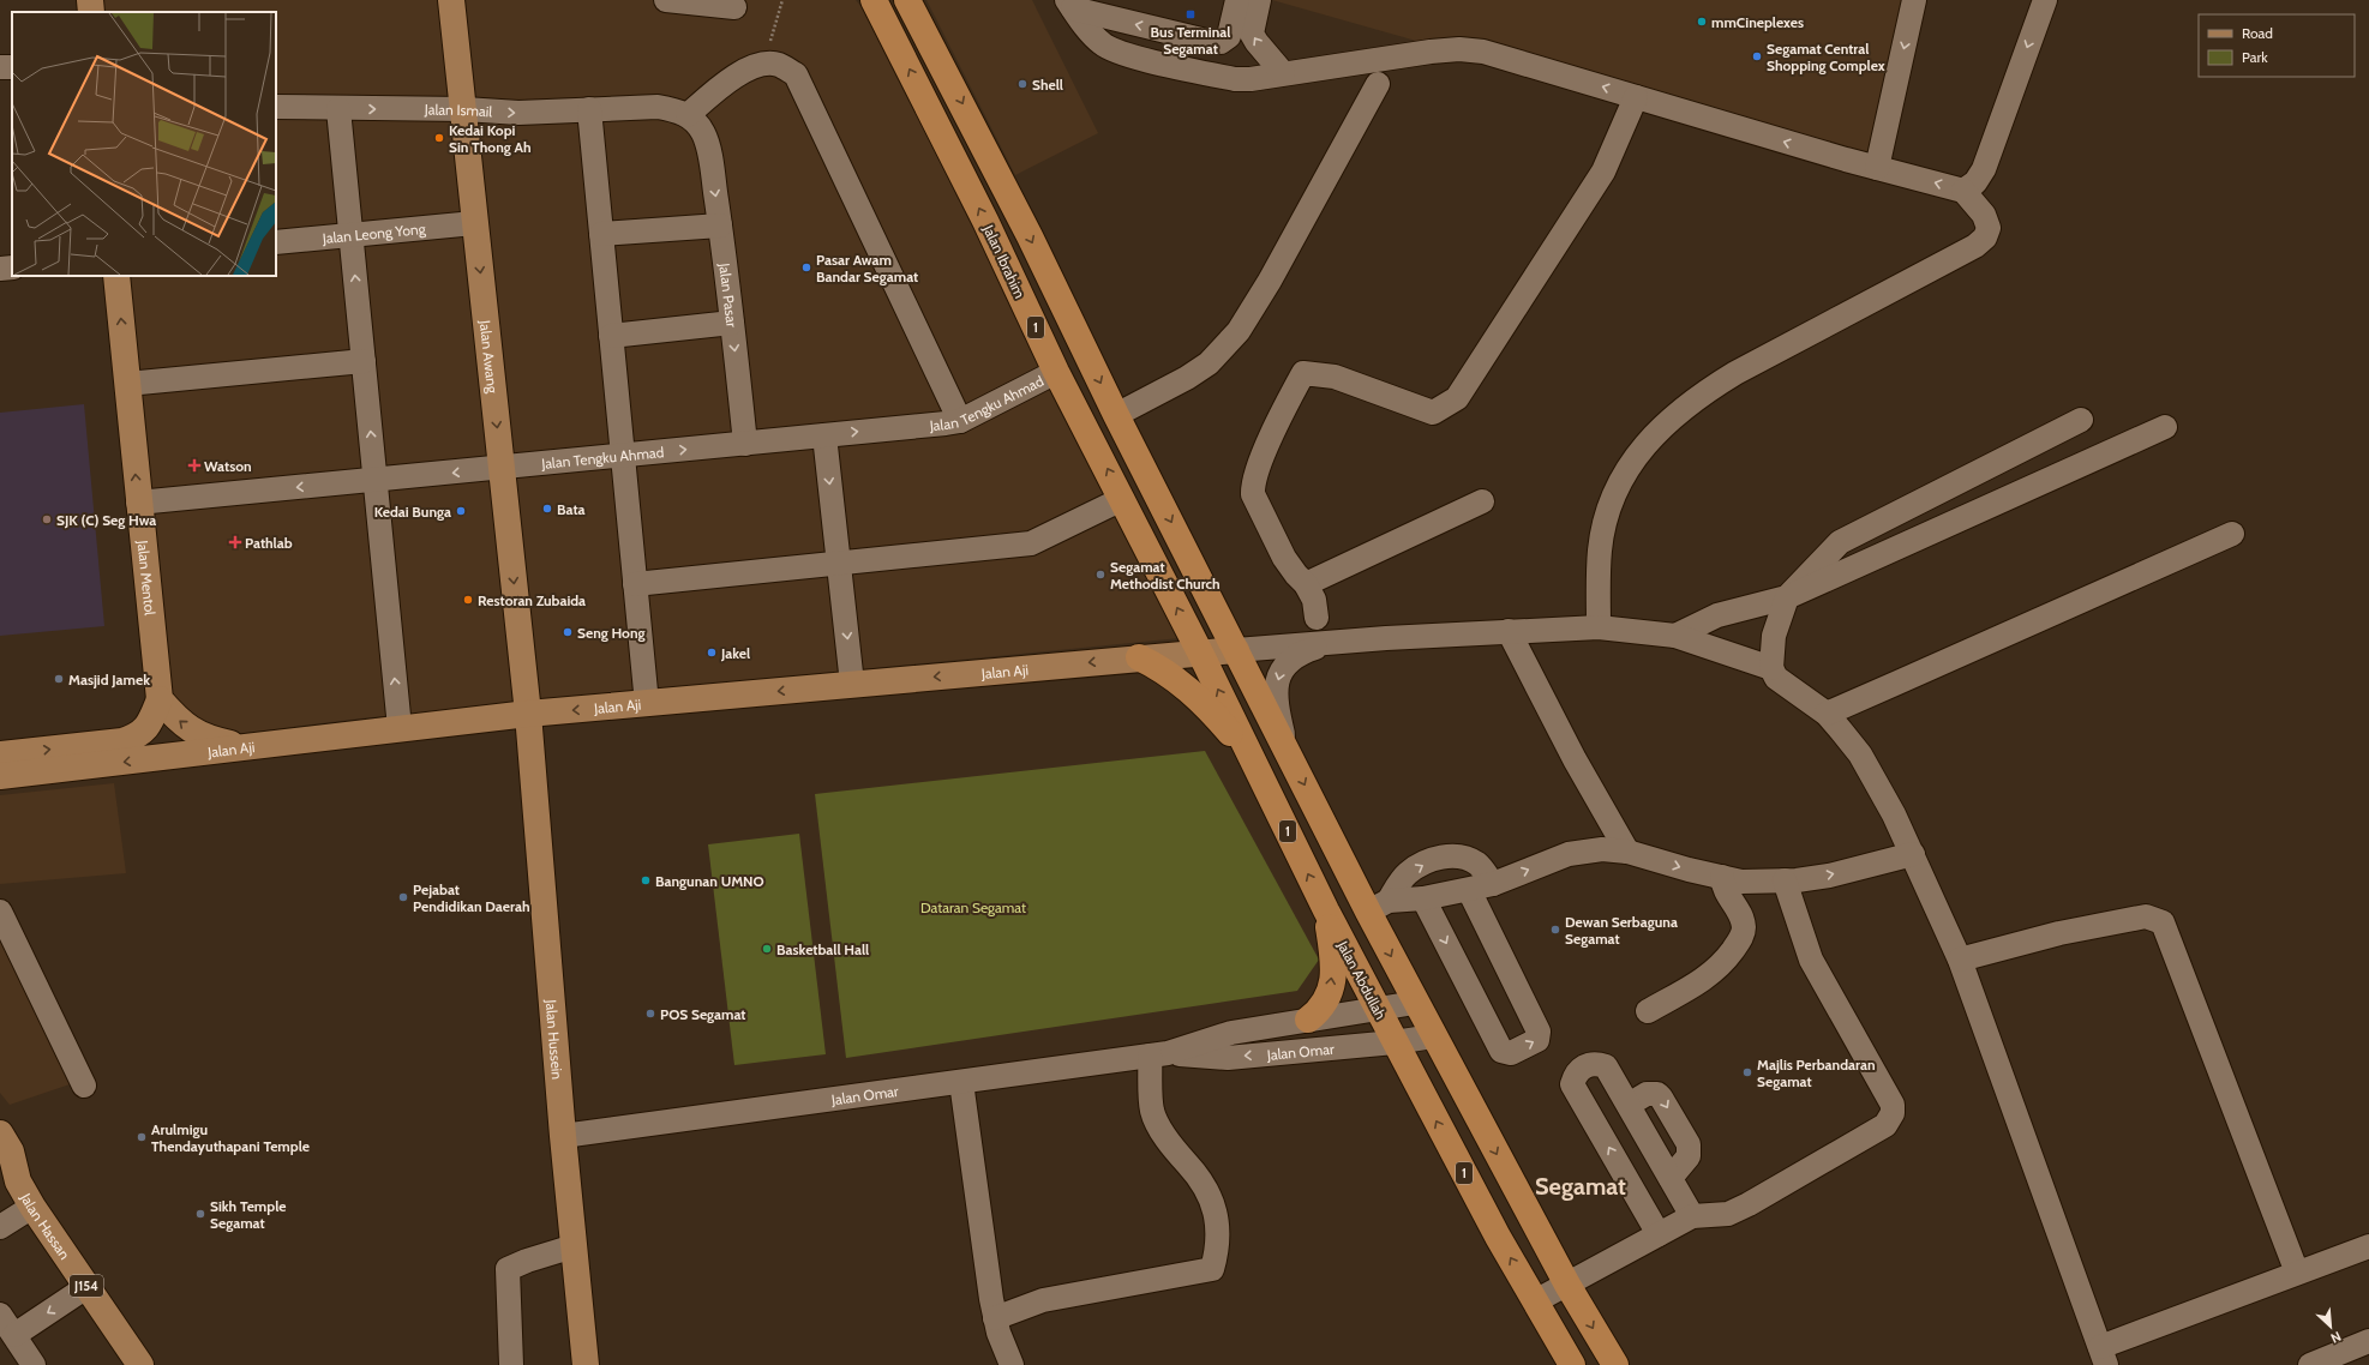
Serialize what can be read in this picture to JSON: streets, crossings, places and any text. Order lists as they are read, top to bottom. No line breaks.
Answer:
{"streets":{"highway":["Jalan Ibrahim","1","Jalan Abdullah"],"main road":["Jalan Awang","Jalan Mentol","Jalan Aji","Jalan Hussein","Jalan Hassan","J154"],"street":["Jalan Ismail","Jalan Leong Yong","Jalan Pasar","Jalan Tengku Ahmad","Jalan Omar"]},"crossings":[["Jalan Ismail","Jalan Pasar"],["Jalan Ismail","Jalan Awang"],["Jalan Leong Yong","Jalan Awang"],["Jalan Ibrahim","Jalan Tengku Ahmad"],["Jalan Ibrahim","Jalan Aji"],["Jalan Ibrahim","Jalan Abdullah"],["Jalan Pasar","Jalan Tengku Ahmad"],["1","Jalan Abdullah"],["Jalan Awang","Jalan Tengku Ahmad"],["Jalan Awang","Jalan Aji"],["Jalan Awang","Jalan Hussein"],["Jalan Tengku Ahmad","Jalan Mentol"],["Jalan Aji","Jalan Abdullah"],["Jalan Aji","Jalan Hussein"],["Jalan Abdullah","Jalan Omar"],["Jalan Hussein","Jalan Omar"]],"one_way":["Jalan Ismail","Jalan Awang","Jalan Mentol","Jalan Aji"],"districts":["Segamat"],"parks":["Dataran Segamat"],"places":{"transit":["Bus Terminal Segamat"],"other":["mmCineplexes","Segamat Central Shopping Complex","Shell","Kedai Kopi Sin Thong Ah","Pasar Awam Bandar Segamat","Bata","Kedai Bunga","SJK (C) Seg Hwa","Segamat Methodist Church","Restoran Zubaida","Seng Hong","Jakel","Masjid Jamek","Bangunan UMNO","Pejabat Pendidikan Daerah","Dewan Serbaguna Segamat","Basketball Hall","POS Segamat","Majlis Perbandaran Segamat","Arulmigu Thendayuthapani Temple","Sikh Temple Segamat"],"health":["Watson","Pathlab"]},"legend":["Road","Park"],"north":"bottom right"}
